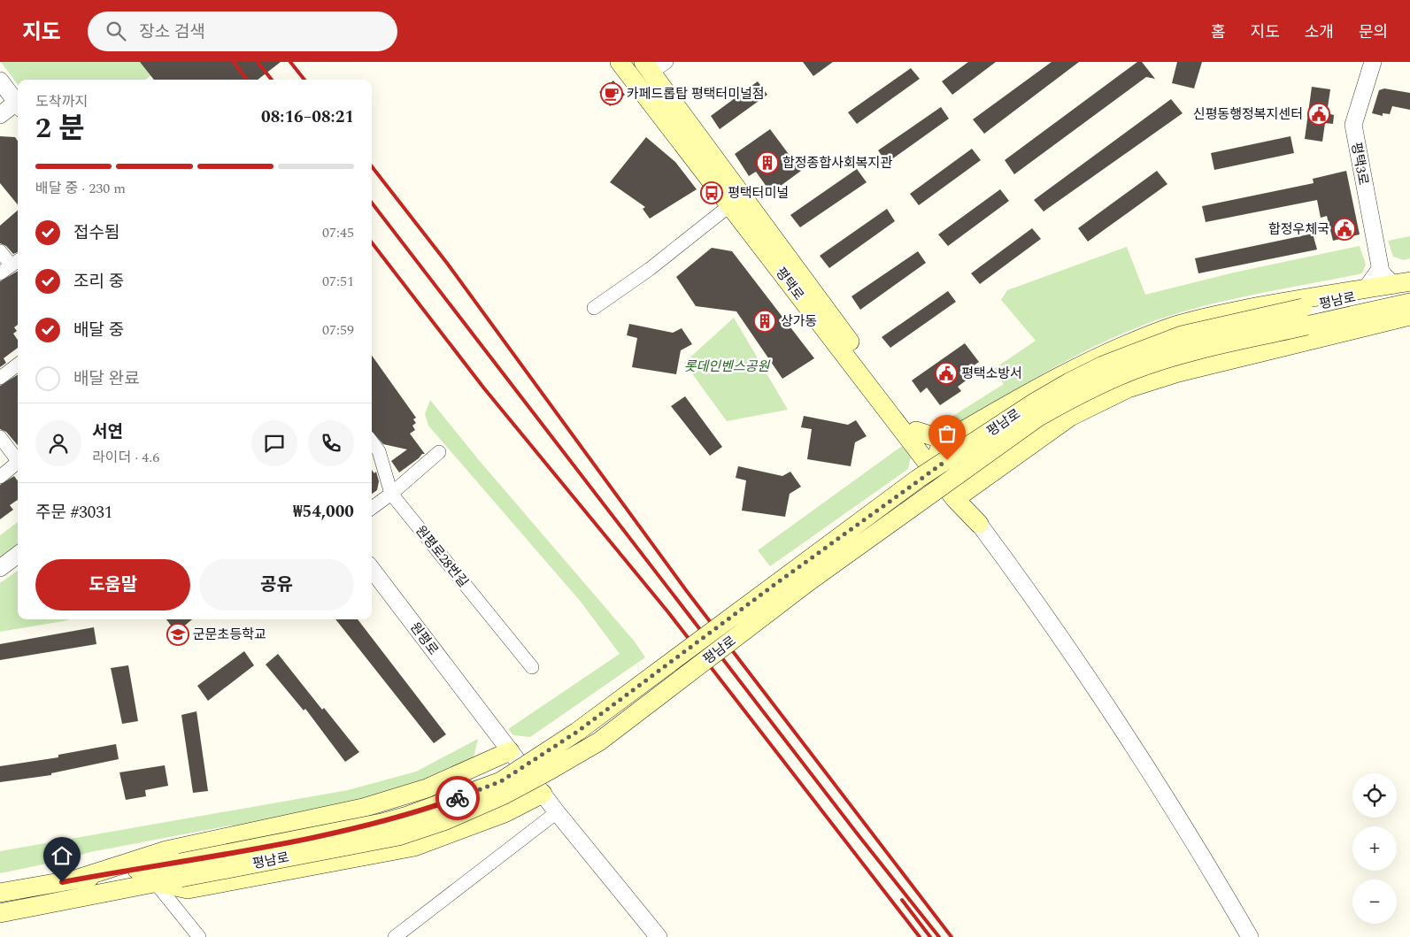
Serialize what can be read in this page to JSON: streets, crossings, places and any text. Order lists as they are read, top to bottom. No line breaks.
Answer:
{"streets":{"main road":["평택로","평남로"],"street":["평택3로","원평로28번길","원평로"]},"parks":["롯데인벤스공원"],"places":{"cafe":["카페드롭탑 평택터미널점"],"public building":["신평동행정복지센터","합정우체국","평택소방서"],"building":["합정종합사회복지관","상가동"],"bus stop":["평택터미널"],"school or university":["군문초등학교"]},"page":{"header":"지도","search":"장소 검색","nav":["홈","지도","소개","문의"],"heading":["2 분","도착까지","08:16–08:21"],"panel":["서연","라이더 · 4.6","주문 #3031","₩54,000"],"bar":"배달 중 · 230 m","list":[["접수됨","07:45"],["조리 중","07:51"],["배달 중","07:59"],"배달 완료"],"buttons":["도움말","공유"],"map_buttons":["+","−"]}}
